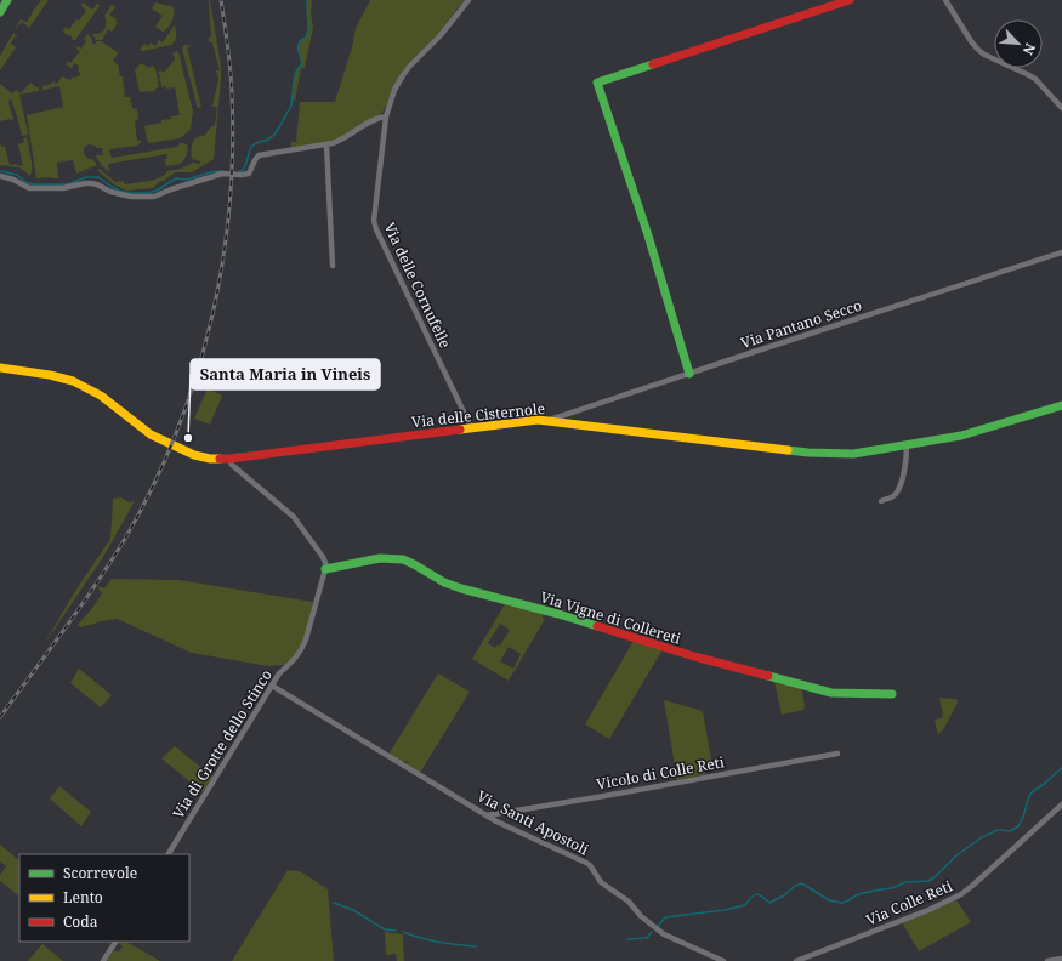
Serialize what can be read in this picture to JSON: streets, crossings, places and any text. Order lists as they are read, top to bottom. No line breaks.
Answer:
{"streets":{"main road":["Via delle Cisternole","Via Vigne di Collereti"],"street":["Via delle Cornufelle","Via Pantano Secco","Via di Grotte dello Stinco","Vicolo di Colle Reti","Via Santi Apostoli","Via Colle Reti"]},"crossings":[["Via delle Cornufelle","Via delle Cisternole"],["Via Pantano Secco","Via delle Cisternole"],["Via Vigne di Collereti","Via di Grotte dello Stinco"],["Via di Grotte dello Stinco","Via Santi Apostoli"],["Vicolo di Colle Reti","Via Santi Apostoli"]],"places":["Santa Maria in Vineis"],"legend":["Scorrevole","Lento","Coda"],"north":"bottom right"}
